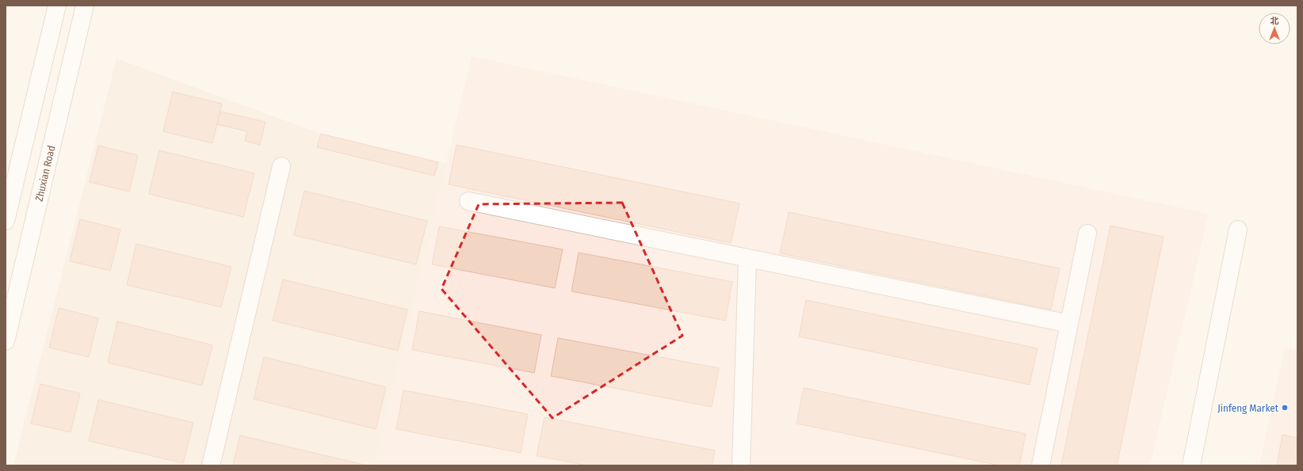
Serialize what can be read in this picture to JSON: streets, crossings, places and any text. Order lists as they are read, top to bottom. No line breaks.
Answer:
{"streets":{"street":["Zhuxian Road"]},"places":["Jinfeng Market"],"north":"top"}
